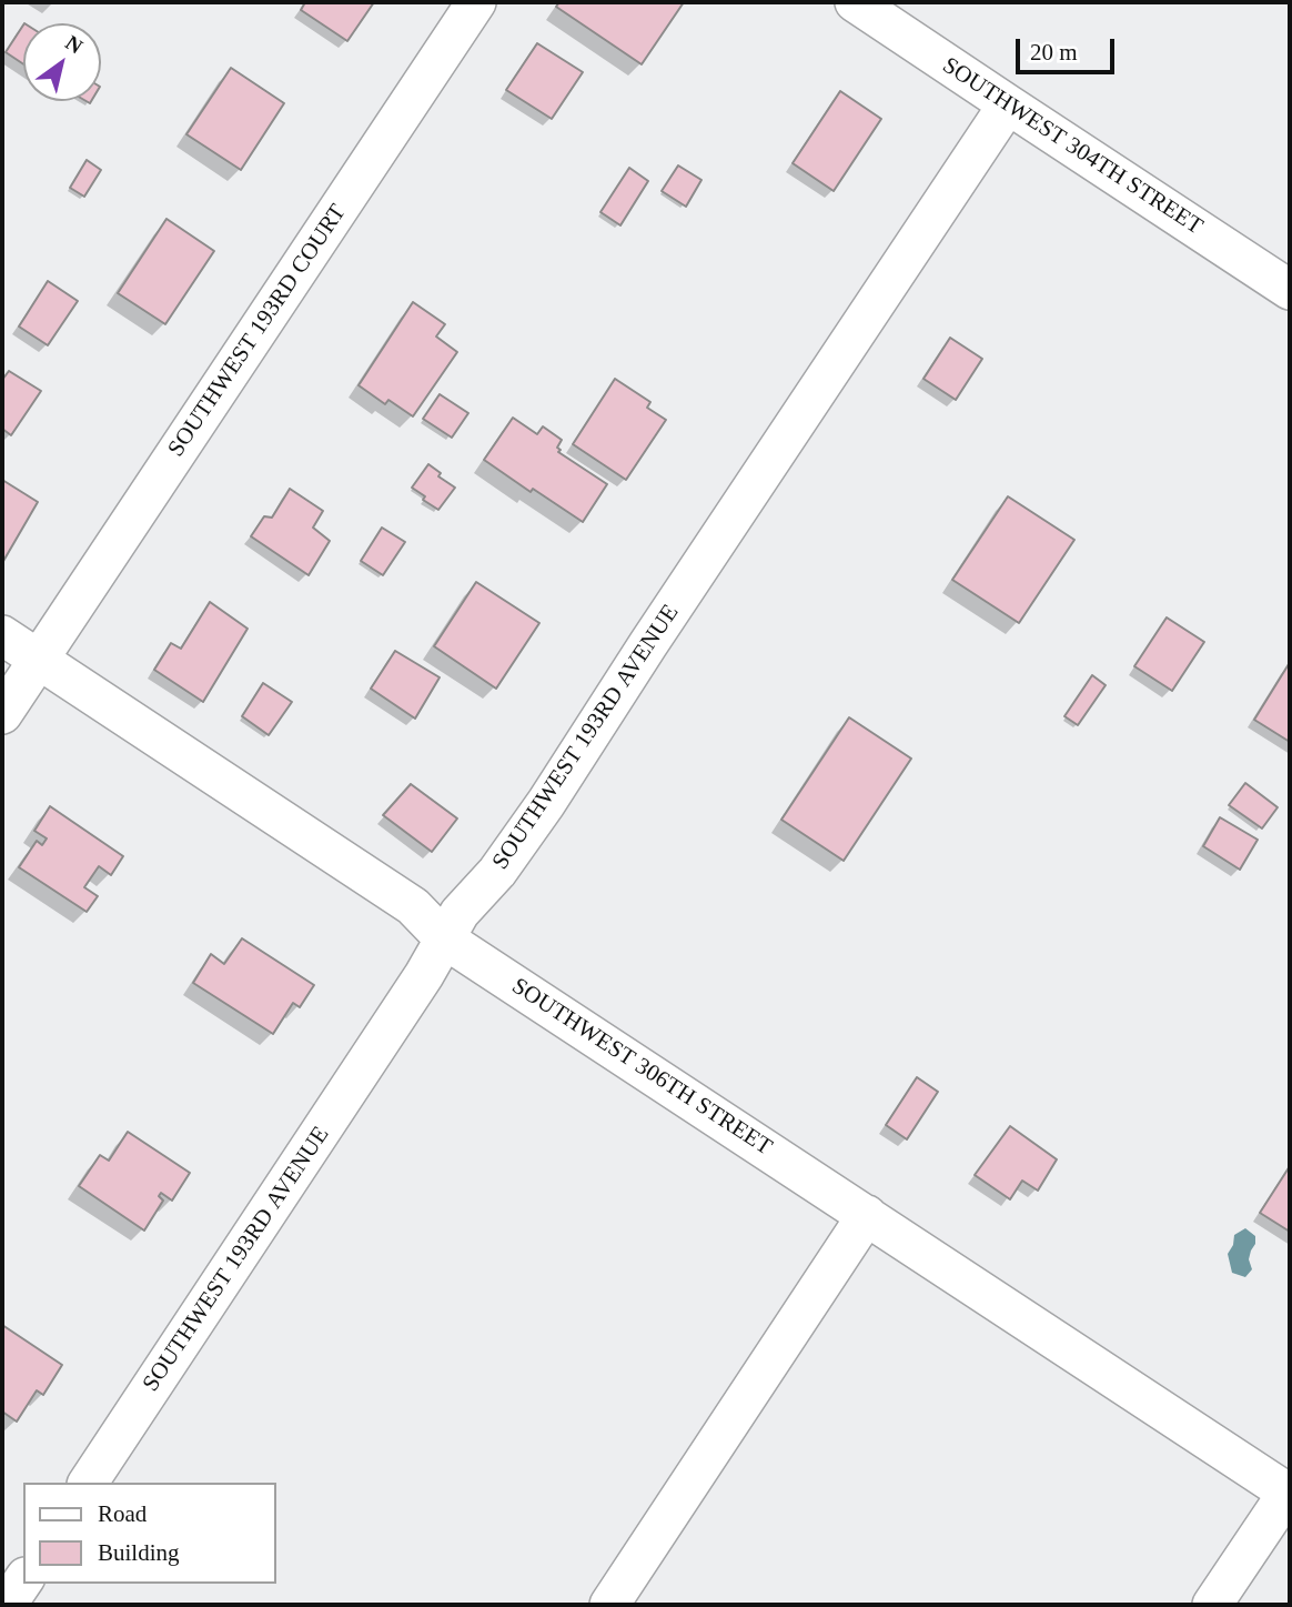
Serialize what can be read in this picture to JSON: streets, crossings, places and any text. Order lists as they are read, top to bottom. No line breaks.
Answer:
{"streets":{"street":["SOUTHWEST 304TH STREET","SOUTHWEST 193RD COURT","SOUTHWEST 193RD AVENUE","SOUTHWEST 306TH STREET"]},"crossings":[["SOUTHWEST 304TH STREET","SOUTHWEST 193RD AVENUE"],["SOUTHWEST 193RD COURT","SOUTHWEST 306TH STREET"],["SOUTHWEST 193RD AVENUE","SOUTHWEST 306TH STREET"]],"legend":["Road","Building"],"scale_bar":"20 m","north":"top right"}
